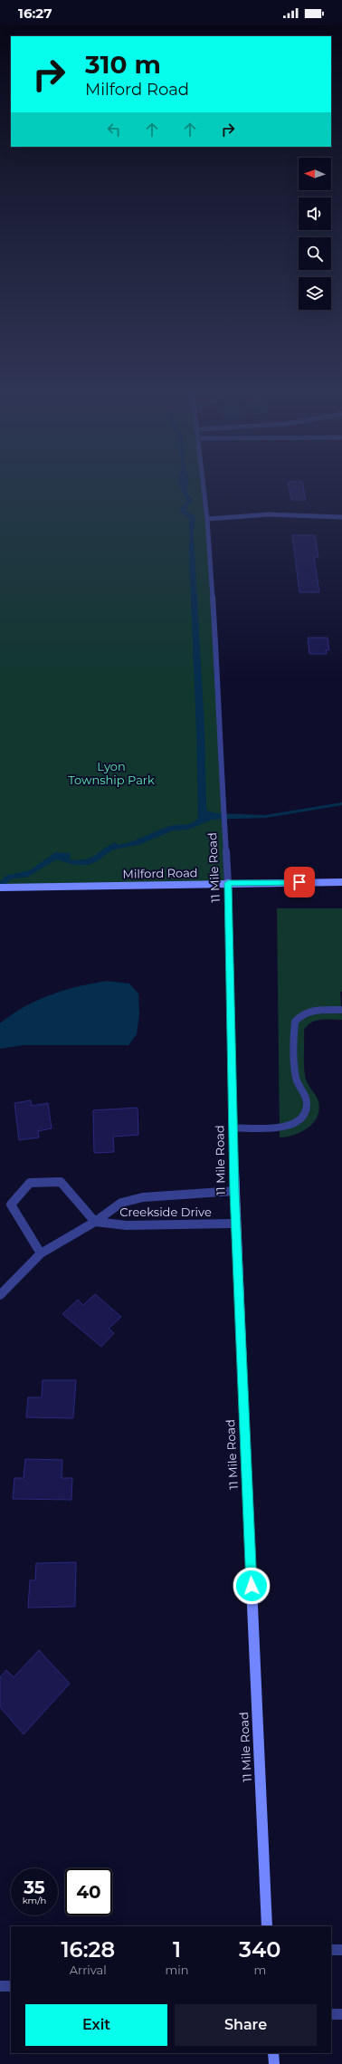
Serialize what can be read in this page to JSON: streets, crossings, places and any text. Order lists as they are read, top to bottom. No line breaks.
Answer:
{"streets":{"street":["11 Mile Road","Milford Road","Creekside Drive"]},"crossings":[["11 Mile Road","Milford Road"],["11 Mile Road","Creekside Drive"]],"parks":["Lyon Township Park"],"north":"left","page":{"status":"16:27","turn":["310 m","Milford Road"],"speed":"35 km/h","limit":"40","eta":["16:28","Arrival","1","min","340","m"],"buttons":["Exit","Share"]}}
